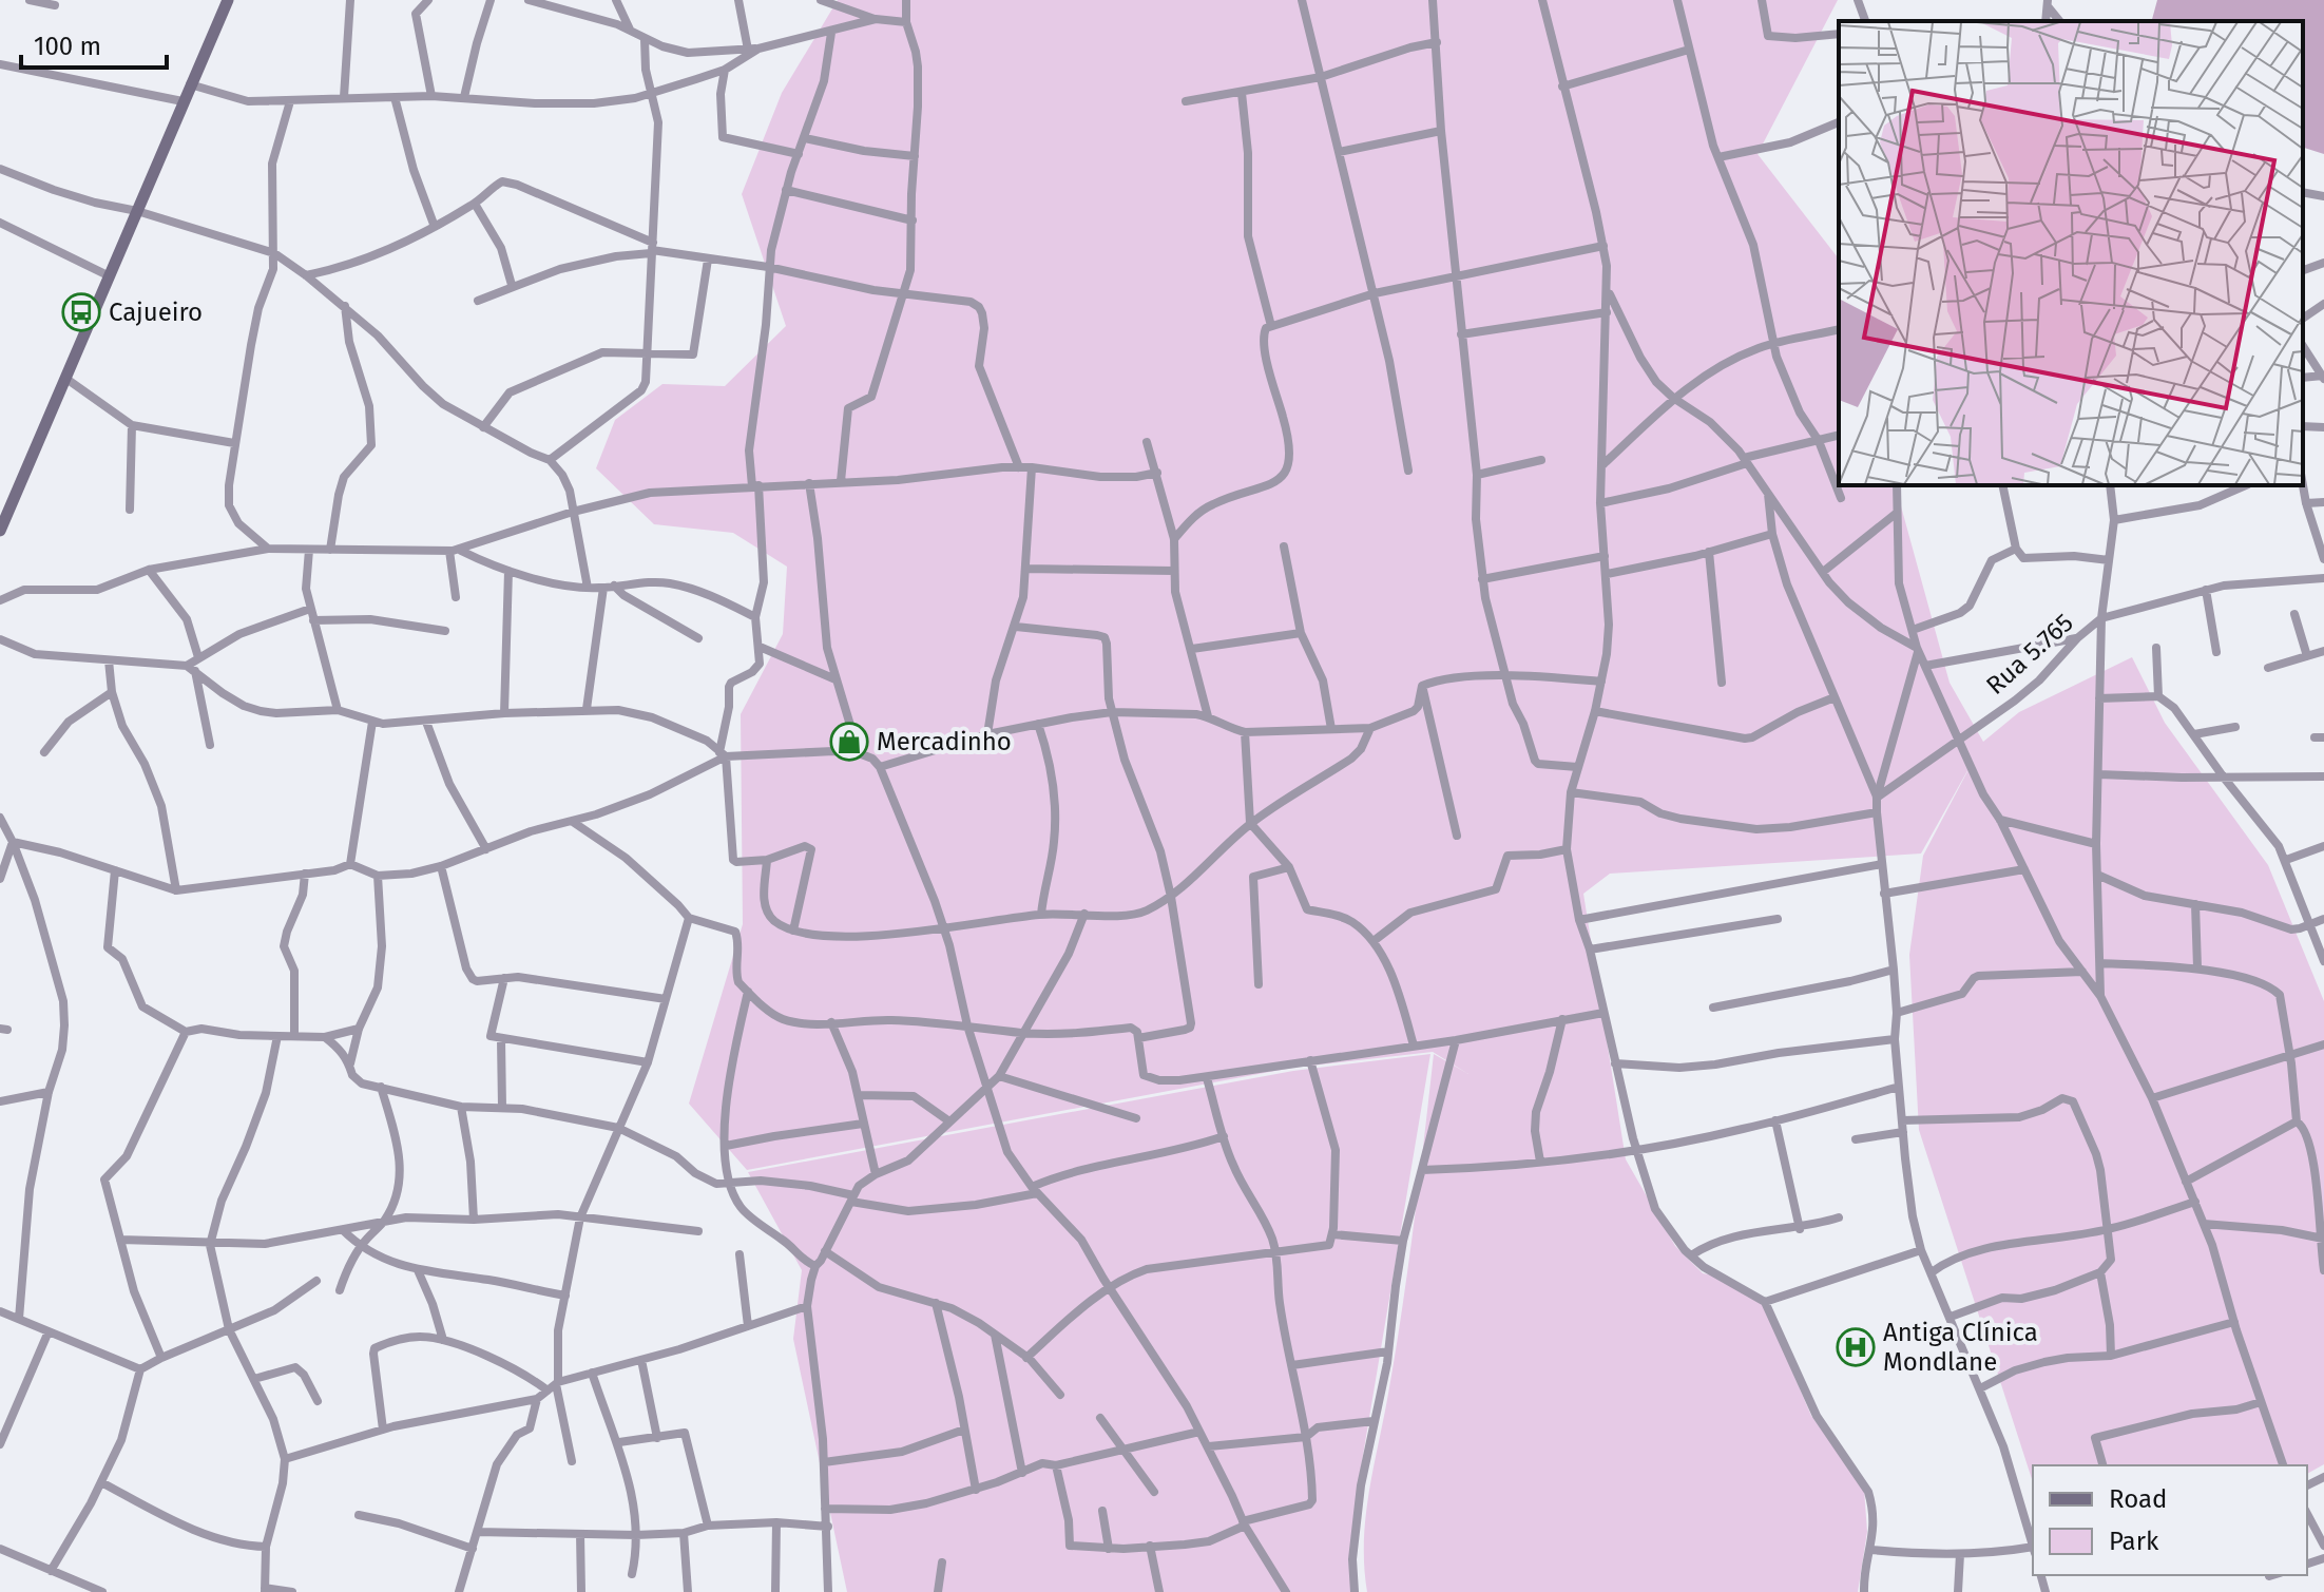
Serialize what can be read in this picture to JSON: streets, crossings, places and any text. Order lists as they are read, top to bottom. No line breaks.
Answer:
{"streets":{"street":["Rua 5.765"]},"places":{"bus stop":["Cajueiro"],"shop":["Mercadinho"],"hospital":["Antiga Clínica Mondlane"]},"legend":["Road","Park"],"scale_bar":"100 m"}
